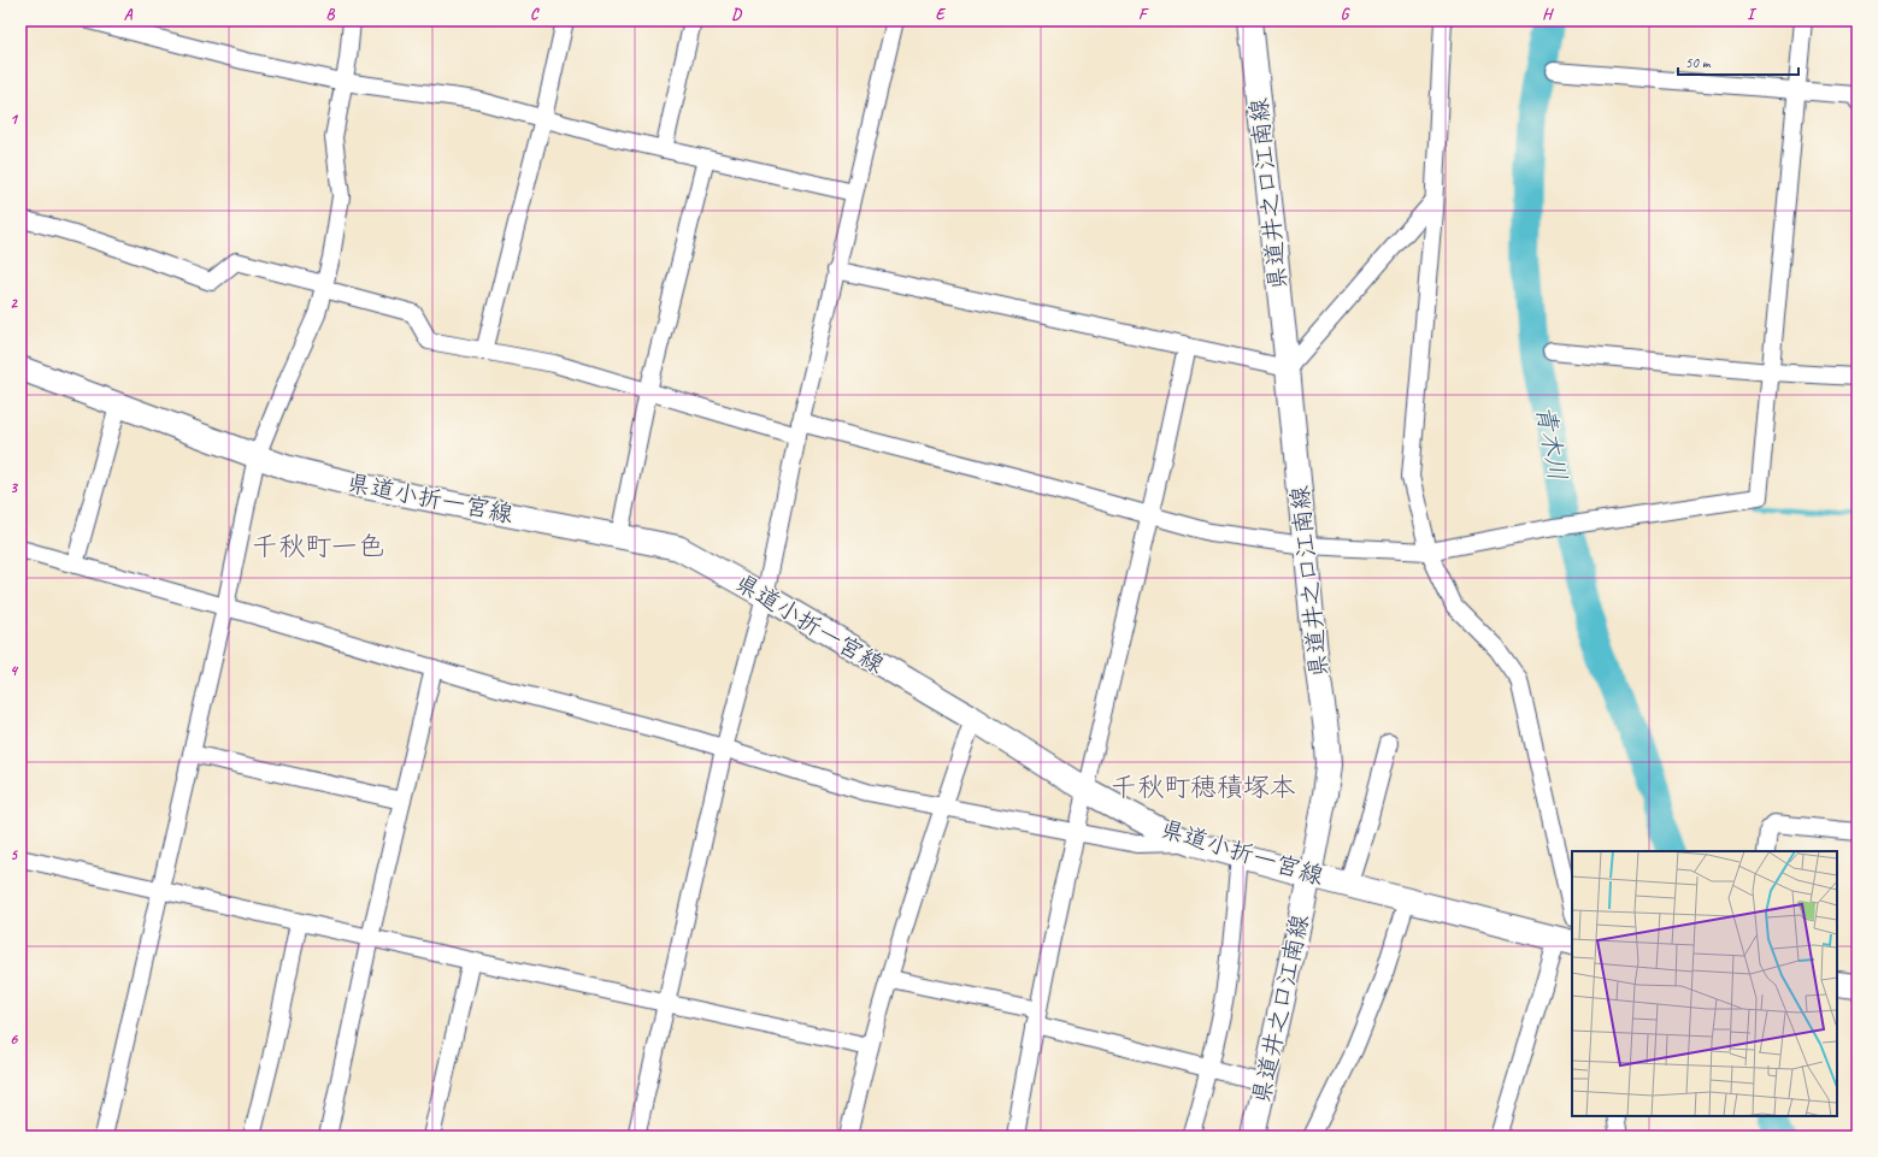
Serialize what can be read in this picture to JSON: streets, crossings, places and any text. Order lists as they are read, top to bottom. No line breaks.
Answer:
{"streets":{"main road":["県道井之口江南線","県道小折一宮線"]},"crossings":[["県道井之口江南線","県道小折一宮線"]],"districts":["千秋町一色","千秋町穂積塚本"],"water":["青木川"],"scale_bar":"50 m","grid":{"columns":["A","B","C","D","E","F","G","H","I"],"rows":["1","2","3","4","5","6"]}}
